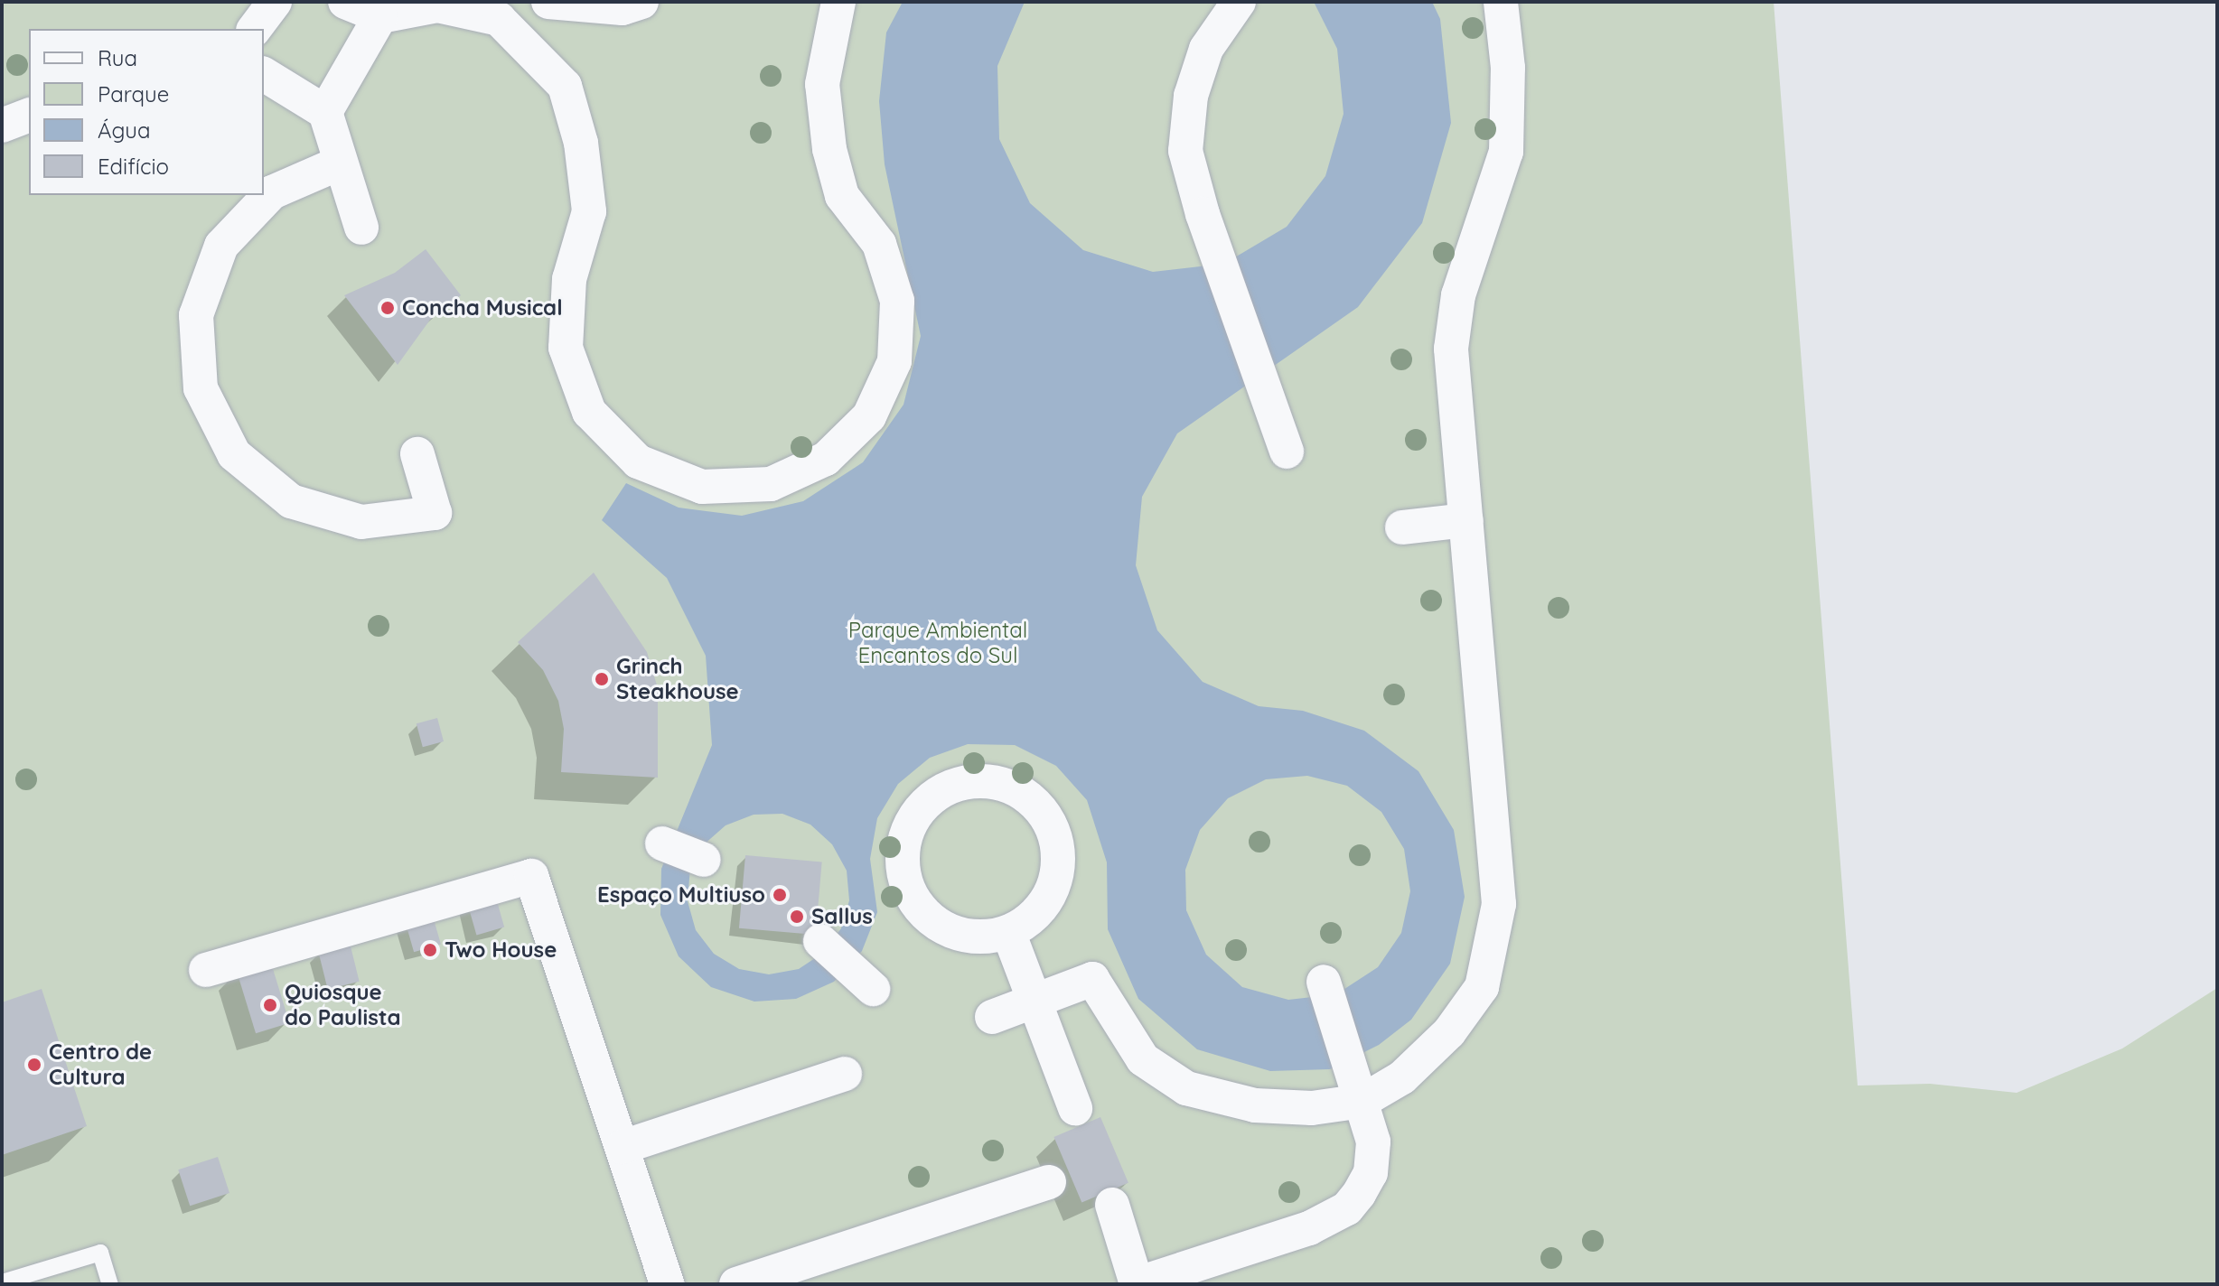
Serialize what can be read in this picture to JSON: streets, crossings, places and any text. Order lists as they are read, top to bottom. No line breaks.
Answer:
{"parks":["Parque Ambiental Encantos do Sul"],"places":["Concha Musical","Grinch Steakhouse","Espaço Multiuso","Sallus","Two House","Quiosque do Paulista","Centro de Cultura"],"legend":["Rua","Parque","Água","Edifício"]}
